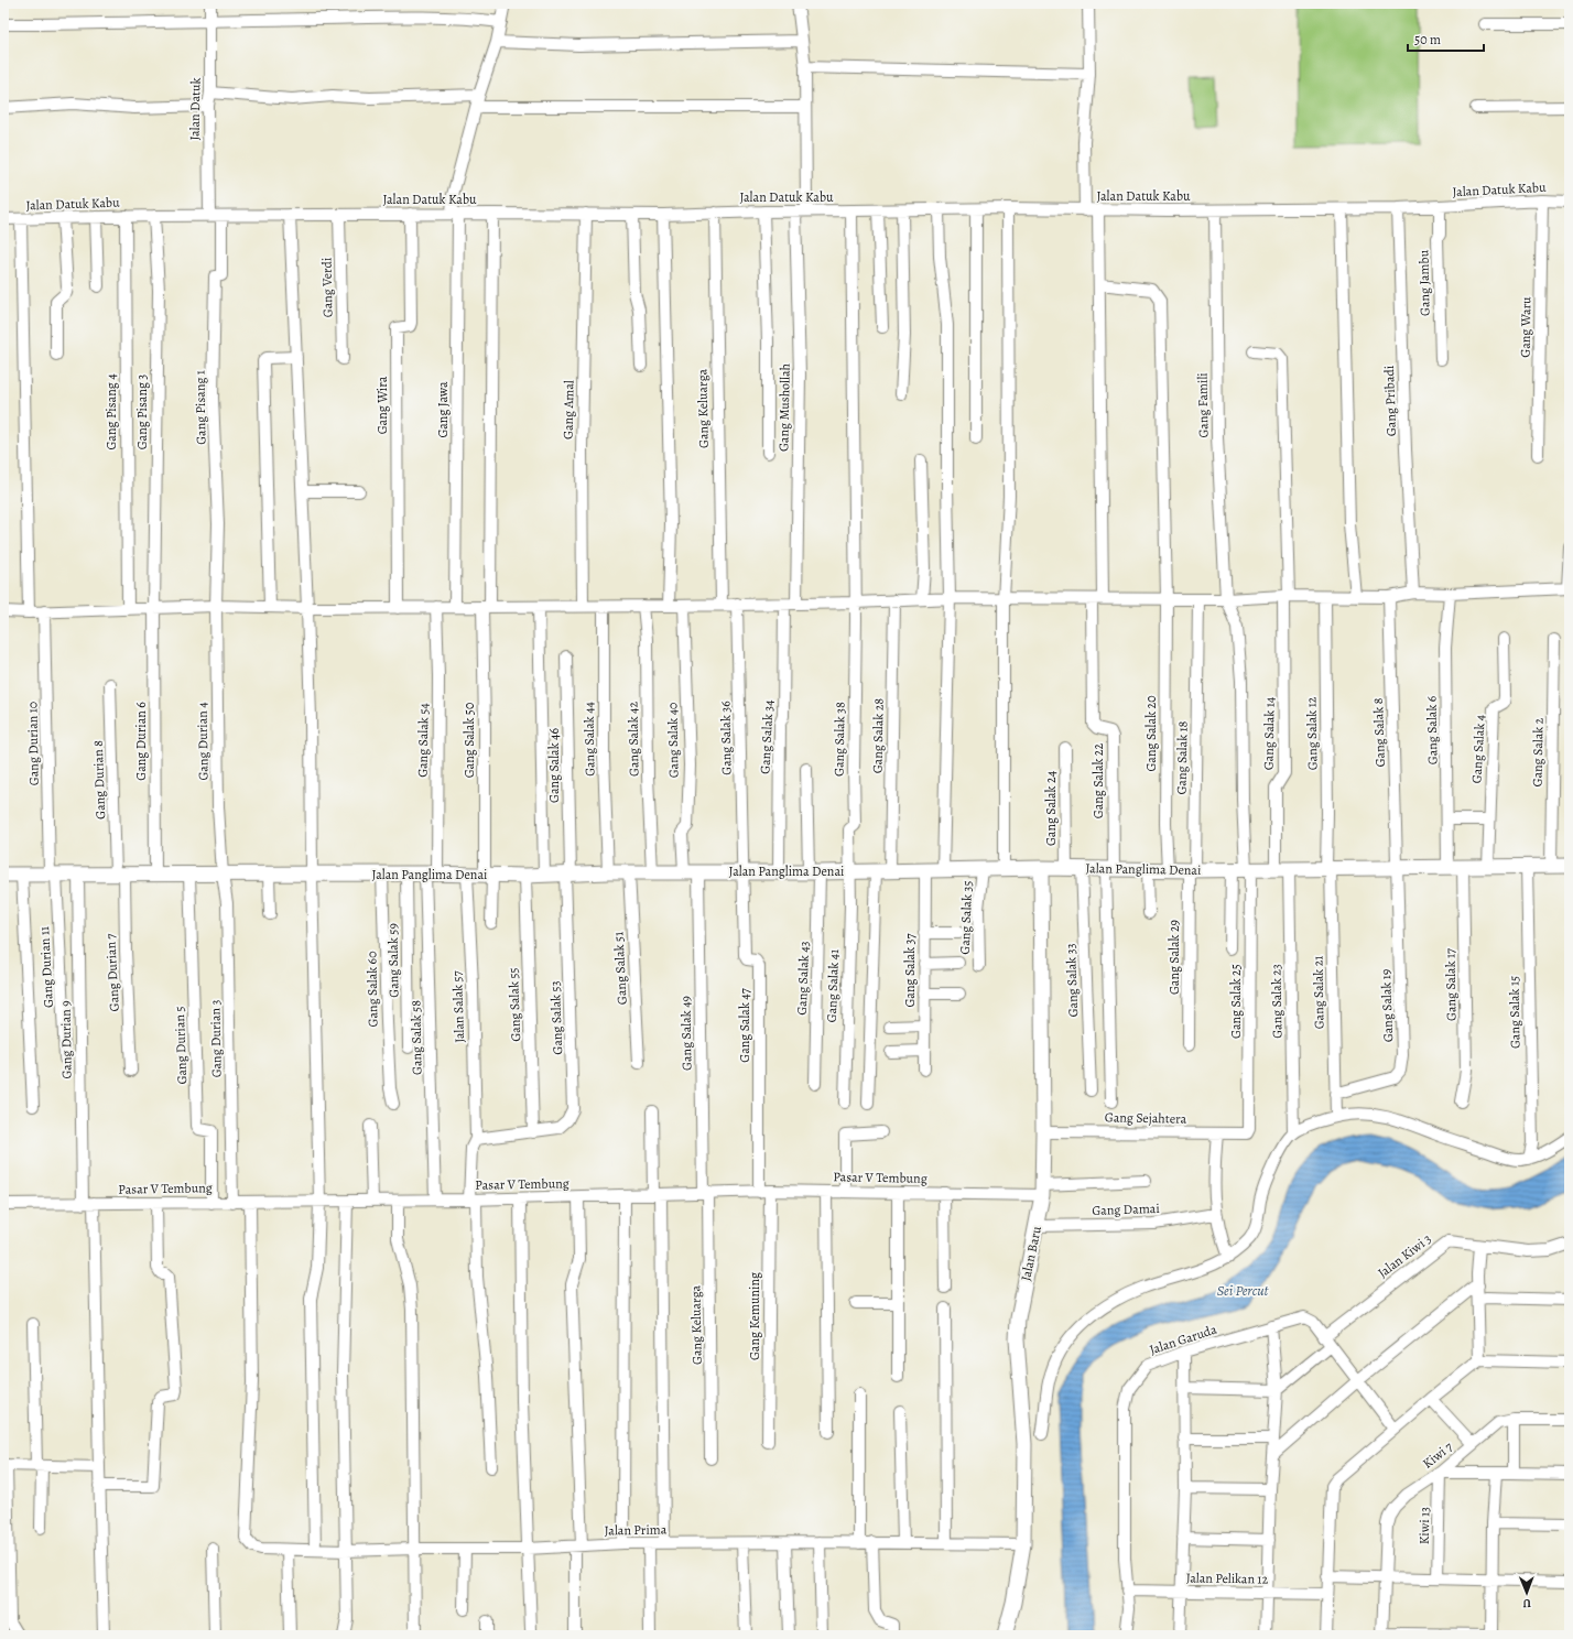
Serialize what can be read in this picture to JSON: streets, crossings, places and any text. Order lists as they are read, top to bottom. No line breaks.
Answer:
{"streets":{"main road":["Jalan Panglima Denai","Jalan Baru"],"street":["Jalan Datuk","Jalan Datuk Kabu","Gang Jambu","Gang Verdi","Gang Waru","Gang Pribadi","Gang Wira","Gang Famili","Gang Pisang 1","Gang Mushollah","Gang Keluarga","Gang Jawa","Gang Amal","Gang Pisang 4","Gang Pisang 3","Gang Salak 6","Gang Salak 8","Gang Salak 20","Gang Salak 14","Gang Salak 12","Gang Salak 28","Gang Salak 34","Gang Salak 36","Gang Salak 44","Gang Salak 42","Gang Salak 38","Gang Salak 54","Gang Salak 50","Gang Salak 40","Gang Durian 6","Gang Durian 4","Gang Durian 10","Gang Salak 4","Gang Salak 2","Gang Salak 18","Gang Salak 46","Gang Durian 8","Gang Salak 22","Gang Salak 24","Gang Salak 35","Gang Salak 29","Gang Salak 59","Gang Durian 11","Gang Salak 51","Gang Salak 37","Gang Durian 7","Gang Salak 43","Gang Salak 33","Gang Salak 17","Gang Salak 41","Gang Salak 60","Gang Salak 21","Gang Salak 25","Gang Salak 23","Gang Salak 55","Gang Salak 19","Jalan Salak 57","Gang Salak 15","Gang Salak 53","Gang Salak 47","Gang Salak 49","Gang Salak 58","Gang Durian 3","Gang Durian 9","Gang Durian 5","Gang Sejahtera","Pasar V Tembung","Gang Damai","Jalan Kiwi 3","Gang Kemuning","Jalan Garuda","Kiwi 7","Kiwi 13","Jalan Prima","Jalan Pelikan 12"]},"crossings":[["Jalan Datuk","Jalan Datuk Kabu"],["Jalan Datuk Kabu","Gang Jambu"],["Jalan Datuk Kabu","Gang Verdi"],["Jalan Datuk Kabu","Gang Waru"],["Jalan Datuk Kabu","Gang Pribadi"],["Jalan Datuk Kabu","Gang Wira"],["Jalan Datuk Kabu","Gang Famili"],["Jalan Datuk Kabu","Gang Pisang 1"],["Jalan Datuk Kabu","Gang Mushollah"],["Jalan Datuk Kabu","Gang Keluarga"],["Jalan Datuk Kabu","Gang Jawa"],["Jalan Datuk Kabu","Gang Amal"],["Jalan Datuk Kabu","Gang Pisang 4"],["Jalan Datuk Kabu","Gang Pisang 3"],["Jalan Datuk Kabu","Gang Salak 50"],["Gang Famili","Jalan Panglima Denai"],["Gang Famili","Gang Salak 25"],["Gang Pisang 1","Gang Durian 4"],["Gang Keluarga","Gang Salak 49"],["Gang Keluarga","Pasar V Tembung"],["Gang Pisang 3","Gang Durian 6"],["Gang Salak 6","Jalan Panglima Denai"],["Gang Salak 8","Jalan Panglima Denai"],["Gang Salak 8","Gang Salak 19"],["Gang Salak 20","Jalan Panglima Denai"],["Gang Salak 14","Jalan Panglima Denai"],["Gang Salak 14","Gang Salak 23"],["Gang Salak 12","Jalan Panglima Denai"],["Gang Salak 12","Gang Salak 21"],["Gang Salak 28","Jalan Panglima Denai"],["Gang Salak 34","Jalan Panglima Denai"],["Gang Salak 36","Jalan Panglima Denai"],["Gang Salak 36","Gang Salak 47"],["Gang Salak 44","Jalan Panglima Denai"],["Gang Salak 42","Jalan Panglima Denai"],["Gang Salak 38","Jalan Panglima Denai"],["Gang Salak 38","Gang Salak 41"],["Gang Salak 54","Jalan Panglima Denai"],["Gang Salak 54","Gang Salak 58"],["Gang Salak 50","Jalan Panglima Denai"],["Gang Salak 40","Jalan Panglima Denai"],["Gang Durian 6","Jalan Panglima Denai"],["Gang Durian 4","Jalan Panglima Denai"],["Gang Durian 4","Gang Durian 3"],["Gang Durian 10","Jalan Panglima Denai"],["Gang Durian 10","Gang Durian 11"],["Gang Salak 4","Jalan Panglima Denai"],["Gang Salak 2","Jalan Panglima Denai"],["Gang Salak 18","Jalan Panglima Denai"],["Gang Salak 18","Gang Salak 29"],["Gang Salak 46","Jalan Panglima Denai"],["Gang Salak 46","Gang Salak 53"],["Gang Durian 8","Jalan Panglima Denai"],["Gang Durian 8","Gang Durian 7"],["Gang Salak 22","Jalan Panglima Denai"],["Gang Salak 24","Jalan Panglima Denai"],["Jalan Panglima Denai","Gang Salak 35"],["Jalan Panglima Denai","Gang Salak 29"],["Jalan Panglima Denai","Gang Salak 59"],["Jalan Panglima Denai","Gang Durian 11"],["Jalan Panglima Denai","Gang Salak 51"],["Jalan Panglima Denai","Gang Salak 37"],["Jalan Panglima Denai","Gang Durian 7"],["Jalan Panglima Denai","Gang Salak 43"],["Jalan Panglima Denai","Gang Salak 33"],["Jalan Panglima Denai","Gang Salak 17"],["Jalan Panglima Denai","Gang Salak 41"],["Jalan Panglima Denai","Gang Salak 60"],["Jalan Panglima Denai","Gang Salak 21"],["Jalan Panglima Denai","Gang Salak 25"],["Jalan Panglima Denai","Gang Salak 23"],["Jalan Panglima Denai","Gang Salak 55"],["Jalan Panglima Denai","Gang Salak 19"],["Jalan Panglima Denai","Jalan Salak 57"],["Jalan Panglima Denai","Gang Salak 15"],["Jalan Panglima Denai","Gang Salak 53"],["Jalan Panglima Denai","Gang Salak 47"],["Jalan Panglima Denai","Gang Salak 49"],["Jalan Panglima Denai","Gang Salak 58"],["Jalan Panglima Denai","Gang Durian 3"],["Jalan Panglima Denai","Gang Durian 9"],["Jalan Panglima Denai","Gang Durian 5"],["Jalan Panglima Denai","Jalan Baru"],["Gang Salak 21","Gang Salak 19"],["Gang Salak 25","Gang Sejahtera"],["Gang Salak 55","Gang Salak 53"],["Jalan Salak 57","Gang Salak 53"],["Jalan Salak 57","Pasar V Tembung"],["Gang Salak 47","Pasar V Tembung"],["Gang Salak 47","Gang Kemuning"],["Gang Salak 49","Pasar V Tembung"],["Gang Salak 58","Pasar V Tembung"],["Gang Durian 3","Pasar V Tembung"],["Gang Durian 9","Pasar V Tembung"],["Gang Durian 5","Pasar V Tembung"],["Gang Sejahtera","Jalan Baru"],["Pasar V Tembung","Jalan Baru"],["Pasar V Tembung","Gang Kemuning"],["Pasar V Tembung","Jalan Prima"],["Gang Damai","Jalan Baru"],["Jalan Baru","Jalan Prima"],["Jalan Kiwi 3","Jalan Garuda"],["Jalan Garuda","Jalan Pelikan 12"],["Kiwi 7","Kiwi 13"]],"water":["Sei Percut"],"scale_bar":"50 m","north":"bottom"}
